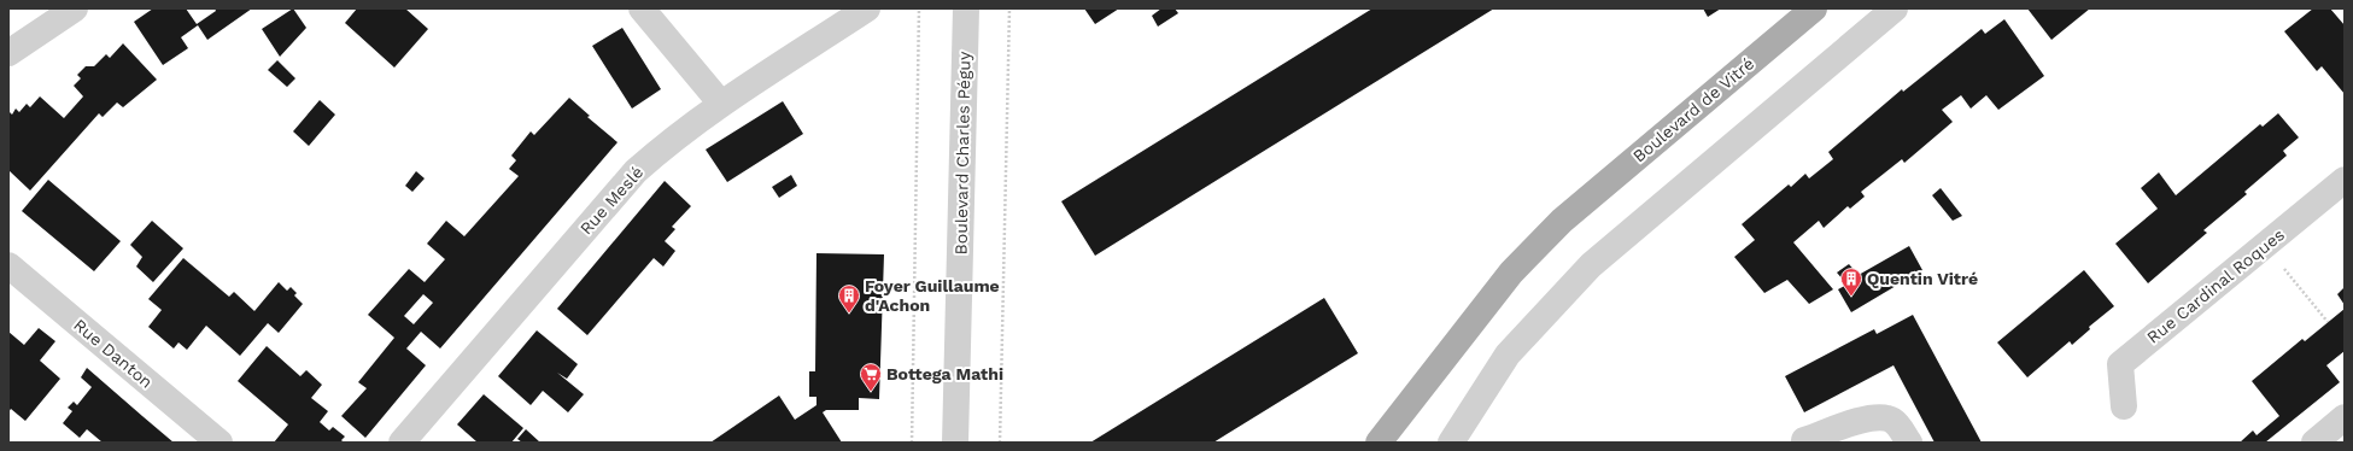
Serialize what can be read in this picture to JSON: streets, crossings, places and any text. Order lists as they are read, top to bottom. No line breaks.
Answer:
{"streets":{"main road":["Boulevard de Vitré"],"street":["Boulevard Charles Péguy","Rue Meslé","Rue Cardinal Roques","Rue Danton"]},"places":{"building":["Quentin Vitré","Foyer Guillaume d'Achon"],"supermarket":["Bottega Mathi"]}}
